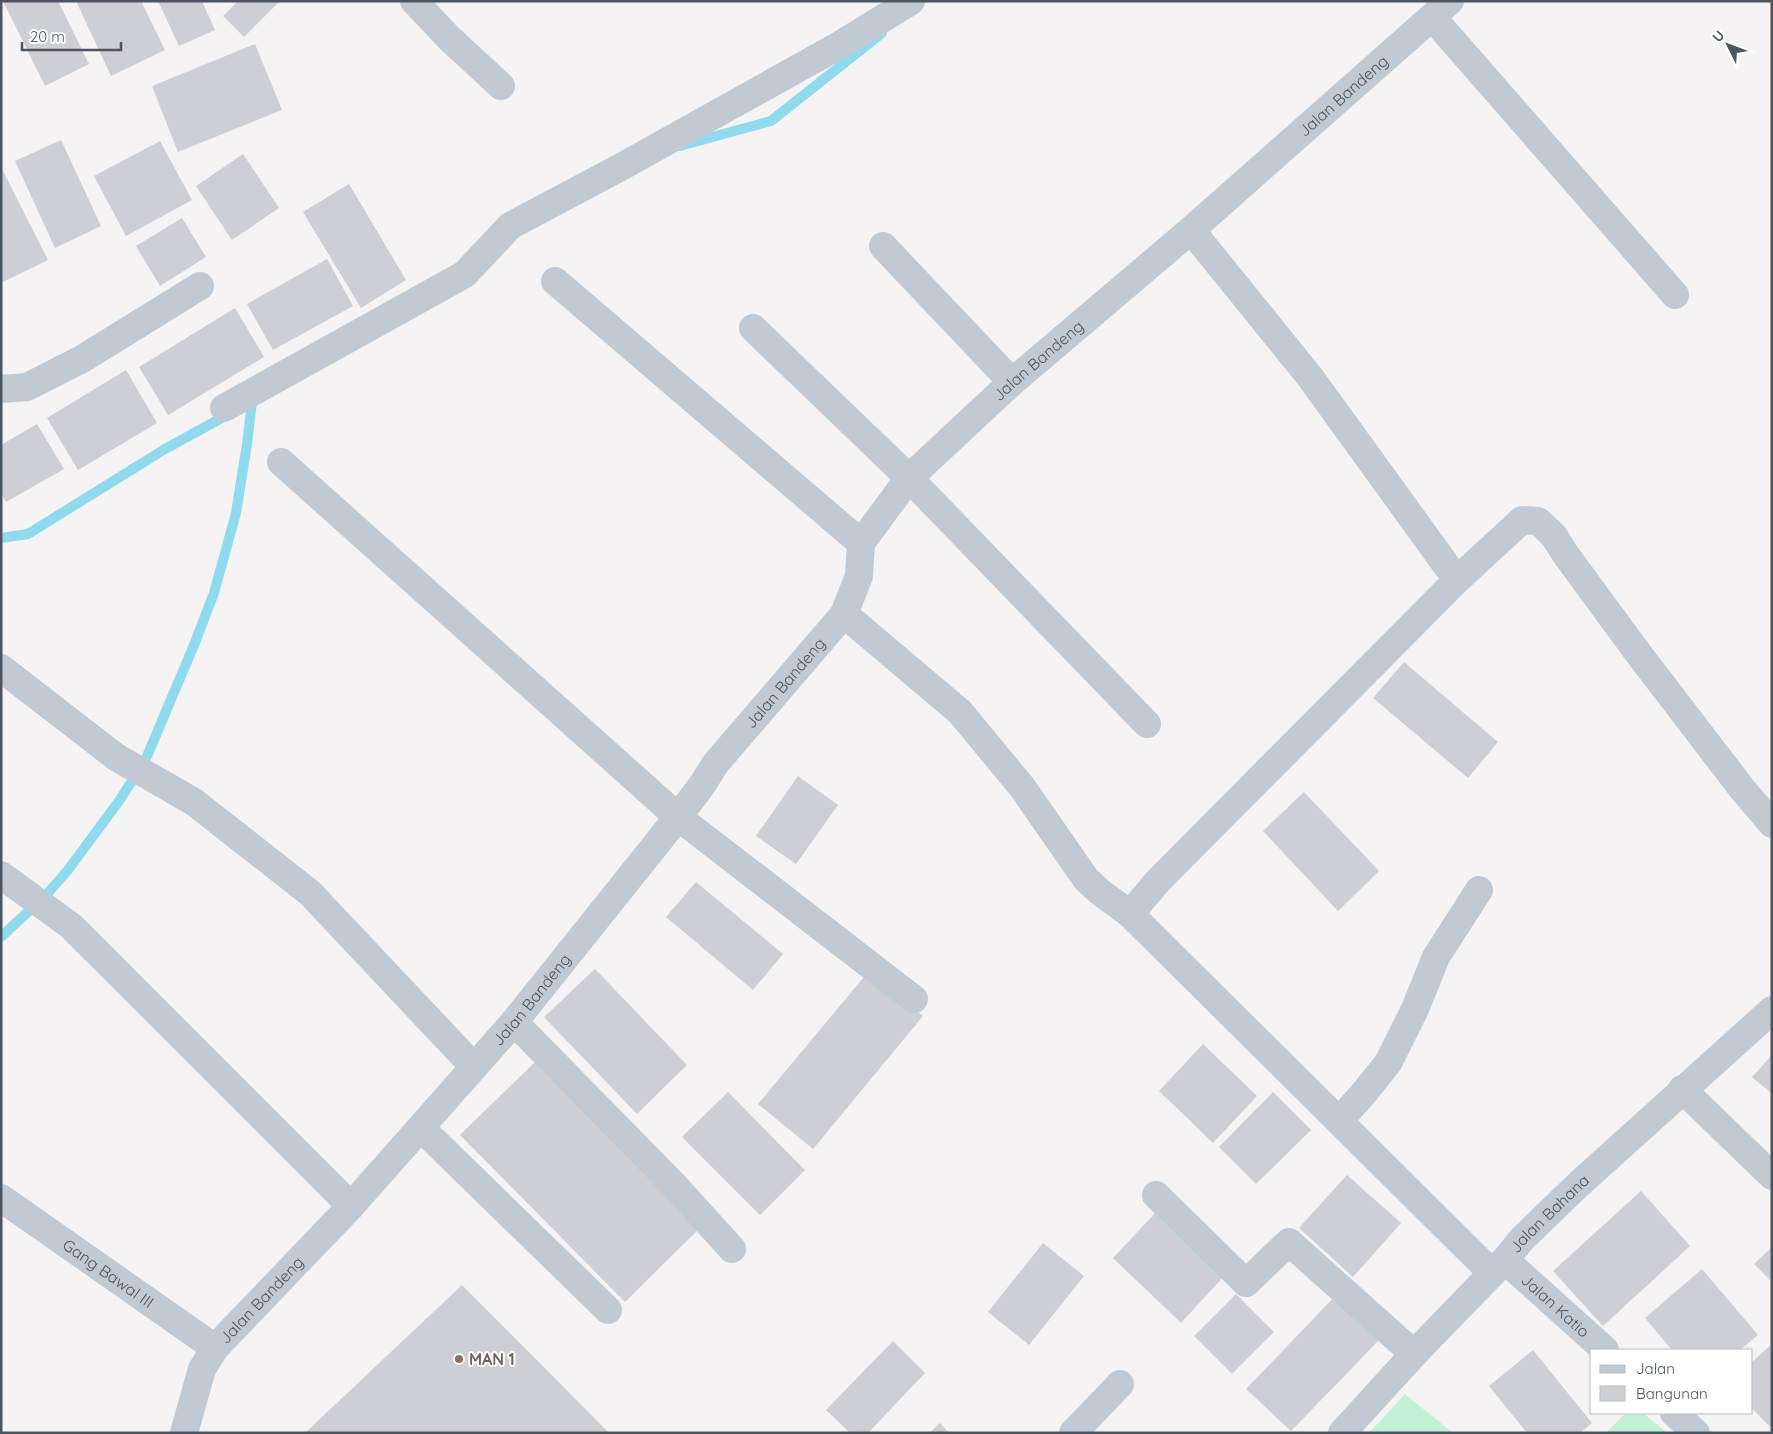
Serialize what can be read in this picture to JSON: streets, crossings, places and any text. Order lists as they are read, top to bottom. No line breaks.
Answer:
{"streets":{"street":["Jalan Bandeng","Jalan Bahana","Gang Bawal III","Jalan Katio"]},"crossings":[["Jalan Bandeng","Gang Bawal III"],["Jalan Bandeng","Jalan Katio"],["Jalan Bahana","Jalan Katio"]],"places":["MAN 1"],"legend":["Jalan","Bangunan"],"scale_bar":"20 m","north":"top left"}
